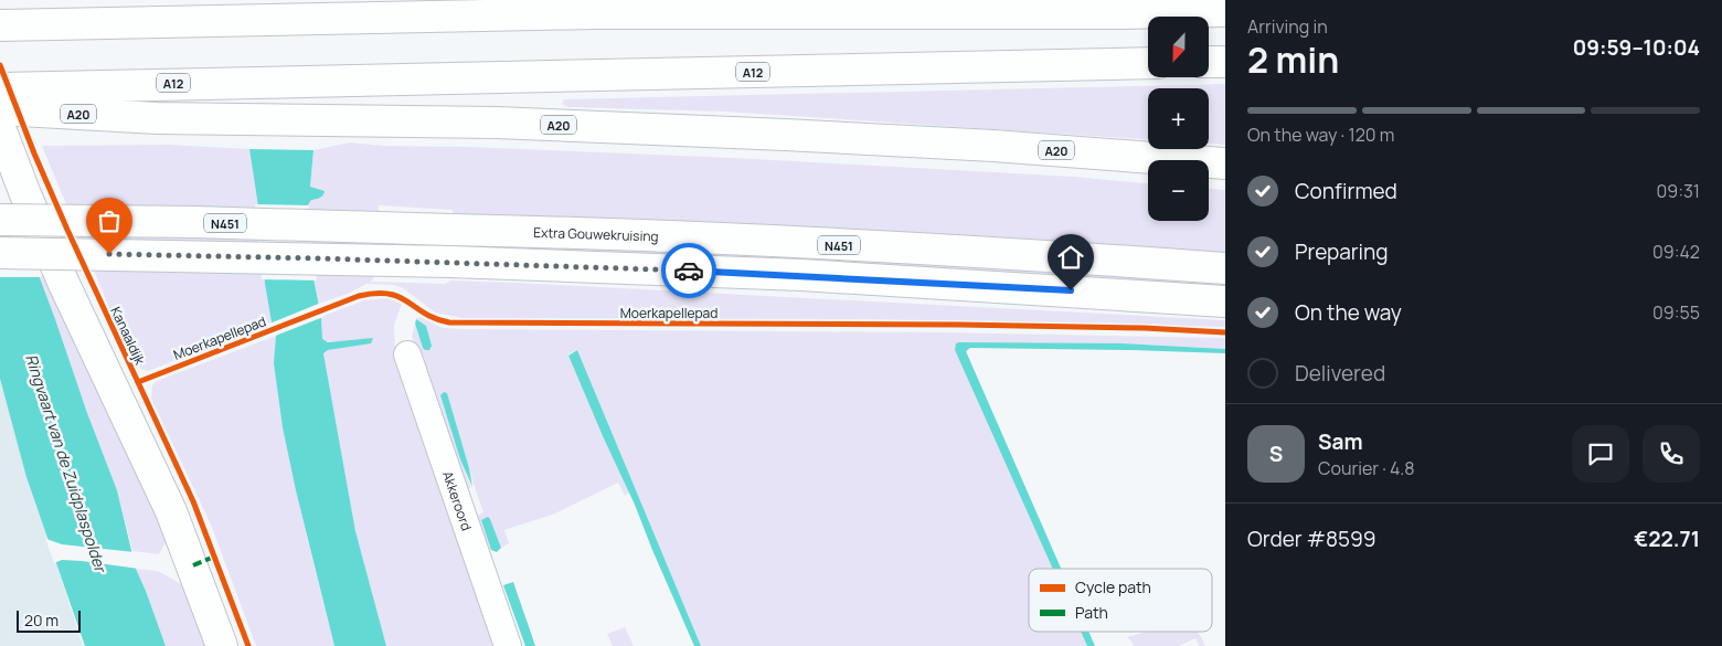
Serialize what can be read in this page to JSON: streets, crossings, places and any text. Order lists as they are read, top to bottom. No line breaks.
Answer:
{"streets":{"main road":["A12","A20","N451","Extra Gouwekruising"],"street":["Akkeroord"],"cycle path":["Moerkapellepad","Kanaaldijk"]},"water":["Ringvaart van de Zuidplaspolder"],"legend":["Cycle path","Path"],"scale_bar":"20 m","north":"bottom","page":{"heading":["2 min","Arriving in","09:59–10:04"],"panel":["Sam","Courier · 4.8","Order #8599","€22.71"],"map_buttons":["+","−"],"bar":"On the way · 120 m","list":[["Confirmed","09:31"],["Preparing","09:42"],["On the way","09:55"],"Delivered"],"round":"S","scale":"20 m"}}
